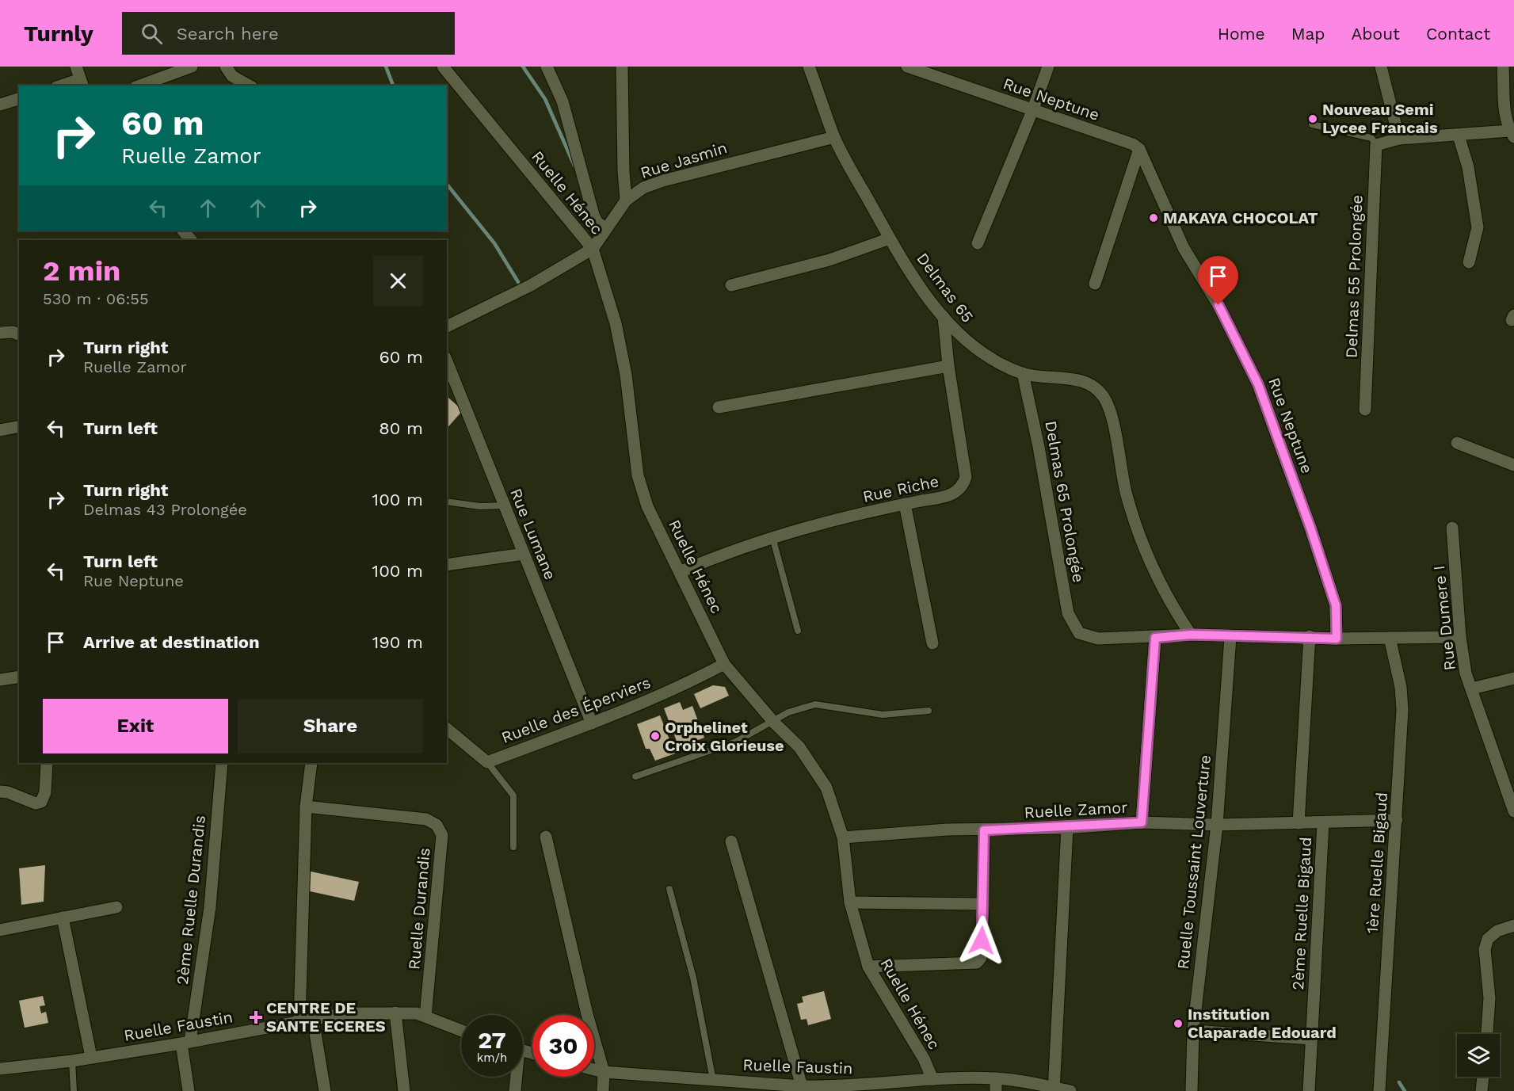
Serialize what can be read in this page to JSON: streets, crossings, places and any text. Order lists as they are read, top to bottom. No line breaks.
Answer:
{"streets":{"street":["Rue Neptune","Rue Jasmin","Ruelle Hénec","Delmas 55 Prolongée","Delmas 65","Rue Riche","Delmas 65 Prolongée","Rue Lumane","Rue Dumere I","Ruelle des Éperviers","Ruelle Zamor","Ruelle Toussaint Louverture","1ère Ruelle Bigaud","2ème Ruelle Durandis","Ruelle Durandis","2ème Ruelle Bigaud","Ruelle Faustin"]},"crossings":[["Rue Jasmin","Ruelle Hénec"],["Rue Jasmin","Delmas 65"],["Ruelle Hénec","Rue Riche"],["Ruelle Hénec","Ruelle des Éperviers"],["Ruelle Hénec","Ruelle Zamor"],["Ruelle Hénec","Ruelle Faustin"],["Delmas 65","Rue Riche"],["Delmas 65","Delmas 65 Prolongée"],["Rue Lumane","Ruelle des Éperviers"],["Ruelle Zamor","Ruelle Toussaint Louverture"],["Ruelle Zamor","1ère Ruelle Bigaud"],["Ruelle Zamor","2ème Ruelle Bigaud"],["2ème Ruelle Durandis","Ruelle Faustin"],["Ruelle Durandis","Ruelle Faustin"]],"places":{"other":["Nouveau Semi Lycee Francais","MAKAYA CHOCOLAT","Orphelinet Croix Glorieuse","Institution Claparade Edouard"],"health":["CENTRE DE SANTE ECERES"]},"page":{"header":"Turnly","search":"Search here","nav":["Home","Map","About","Contact"],"turn":["60 m","Ruelle Zamor"],"heading":["2 min","530 m · 06:55"],"list":[{"name":"Turn right","note":"Ruelle Zamor","value":"60 m"},{"name":"Turn left","value":"80 m"},{"name":"Turn right","note":"Delmas 43 Prolongée","value":"100 m"},{"name":"Turn left","note":"Rue Neptune","value":"100 m"},{"name":"Arrive at destination","value":"190 m"}],"buttons":["Exit","Share"],"speed":"27 km/h","limit":"30"}}
